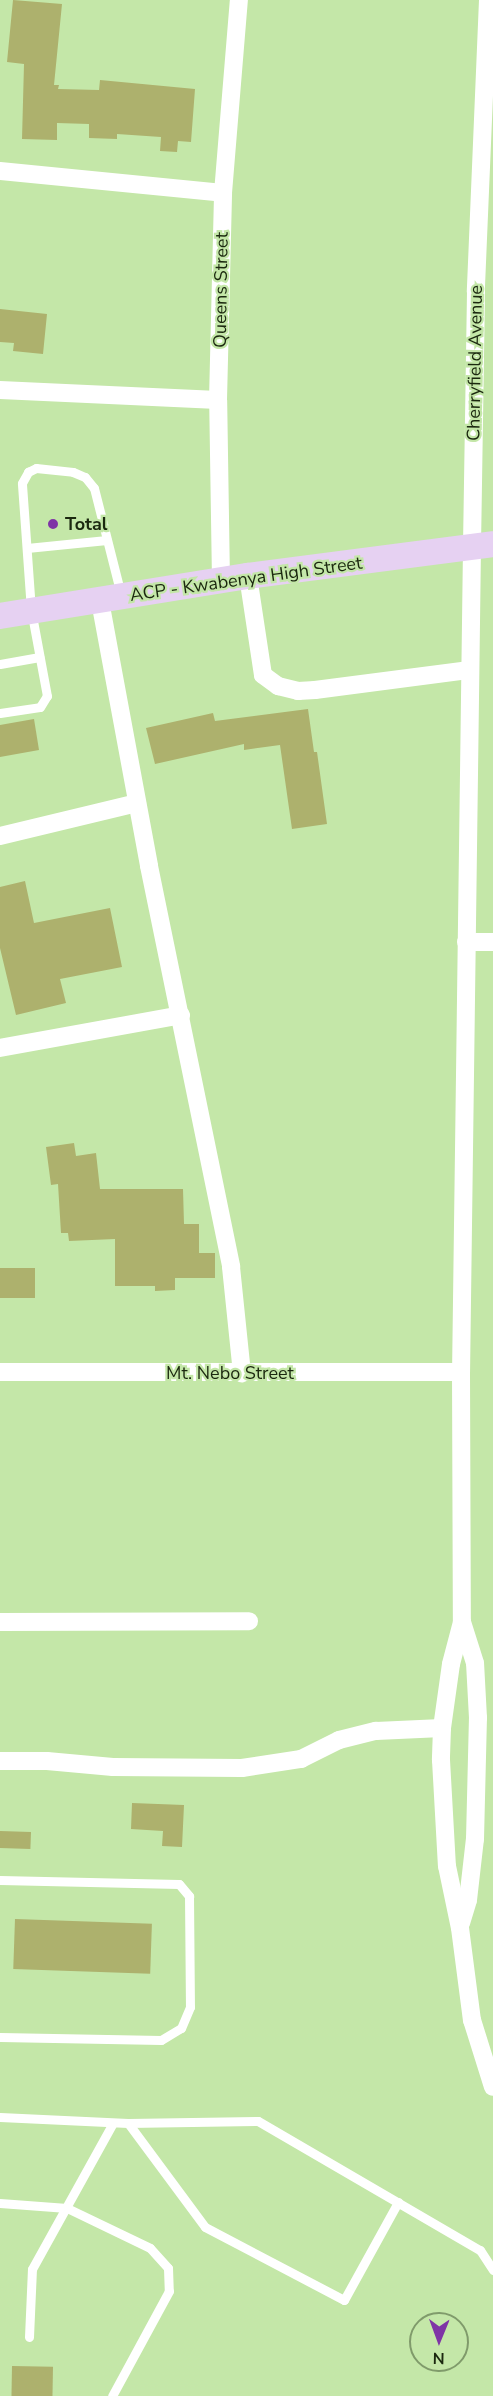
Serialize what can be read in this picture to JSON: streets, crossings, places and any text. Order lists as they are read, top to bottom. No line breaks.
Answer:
{"streets":{"main road":["ACP - Kwabenya High Street"],"street":["Queens Street","Cherryfield Avenue","Mt. Nebo Street"]},"crossings":[["Queens Street","ACP - Kwabenya High Street"],["Cherryfield Avenue","ACP - Kwabenya High Street"],["Cherryfield Avenue","Mt. Nebo Street"]],"places":["Total"],"north":"bottom"}
